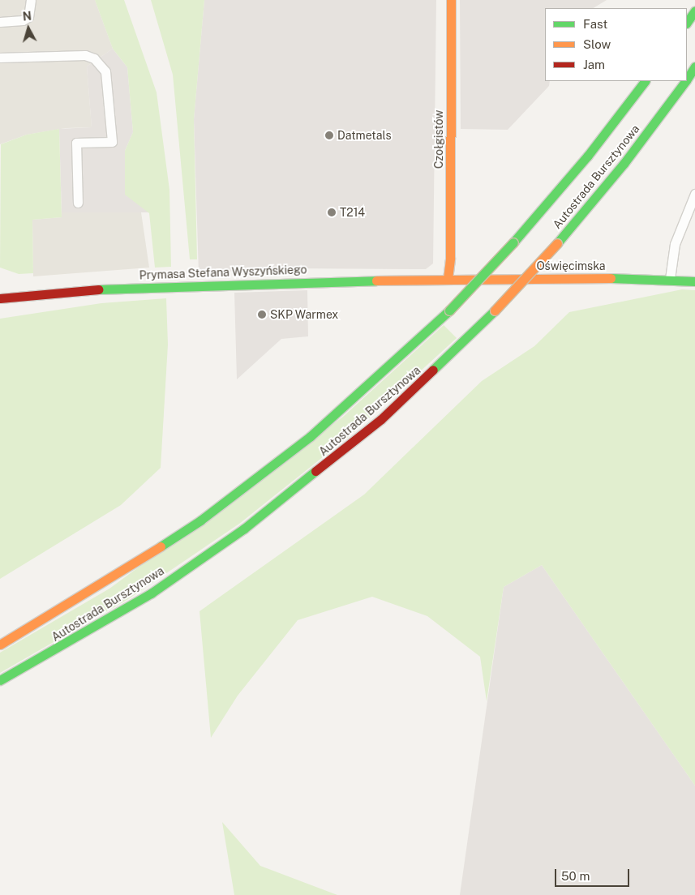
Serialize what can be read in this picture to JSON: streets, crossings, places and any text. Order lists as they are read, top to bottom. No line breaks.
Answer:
{"streets":{"main road":["Czołgistów","Autostrada Bursztynowa","Oświęcimska","Prymasa Stefana Wyszyńskiego"]},"crossings":[["Czołgistów","Oświęcimska"],["Czołgistów","Prymasa Stefana Wyszyńskiego"],["Oświęcimska","Prymasa Stefana Wyszyńskiego"]],"places":["Datmetals","T214","SKP Warmex"],"legend":["Fast","Slow","Jam"],"scale_bar":"50 m","north":"top"}
